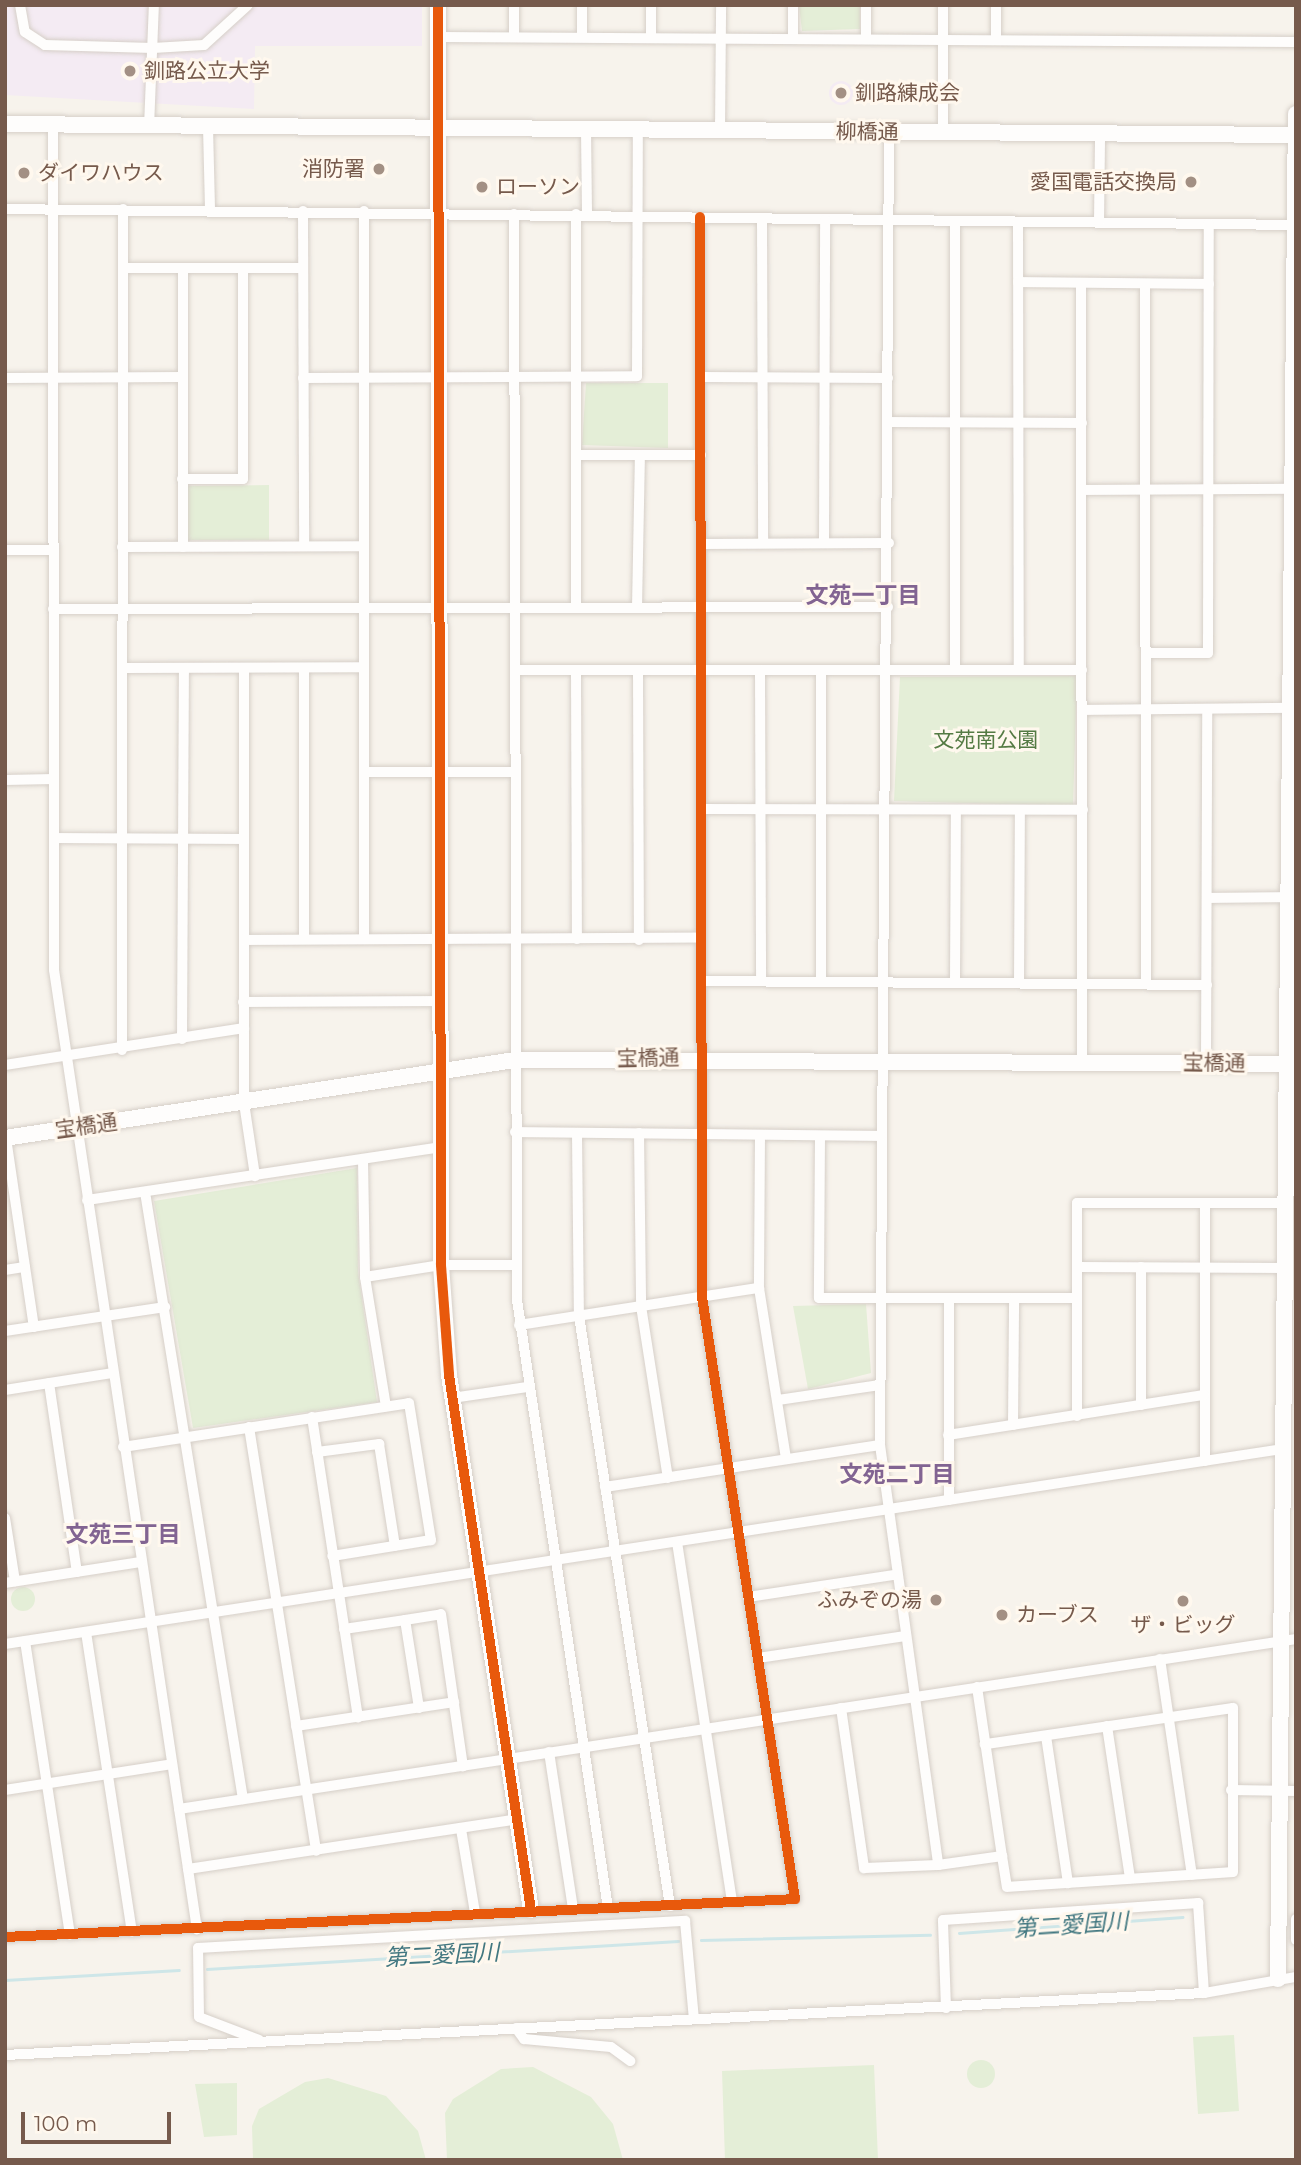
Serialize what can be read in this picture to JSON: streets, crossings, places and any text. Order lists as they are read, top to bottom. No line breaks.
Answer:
{"streets":{"street":["柳橋通","宝橋通"]},"districts":["文苑一丁目","文苑二丁目","文苑三丁目"],"water":["第二愛国川"],"parks":["文苑南公園"],"places":["釧路公立大学","釧路練成会","消防署","ダイワハウス","愛国電話交換局","ローソン","ふみぞの湯","ザ・ビッグ","カーブス"],"scale_bar":"100 m"}
